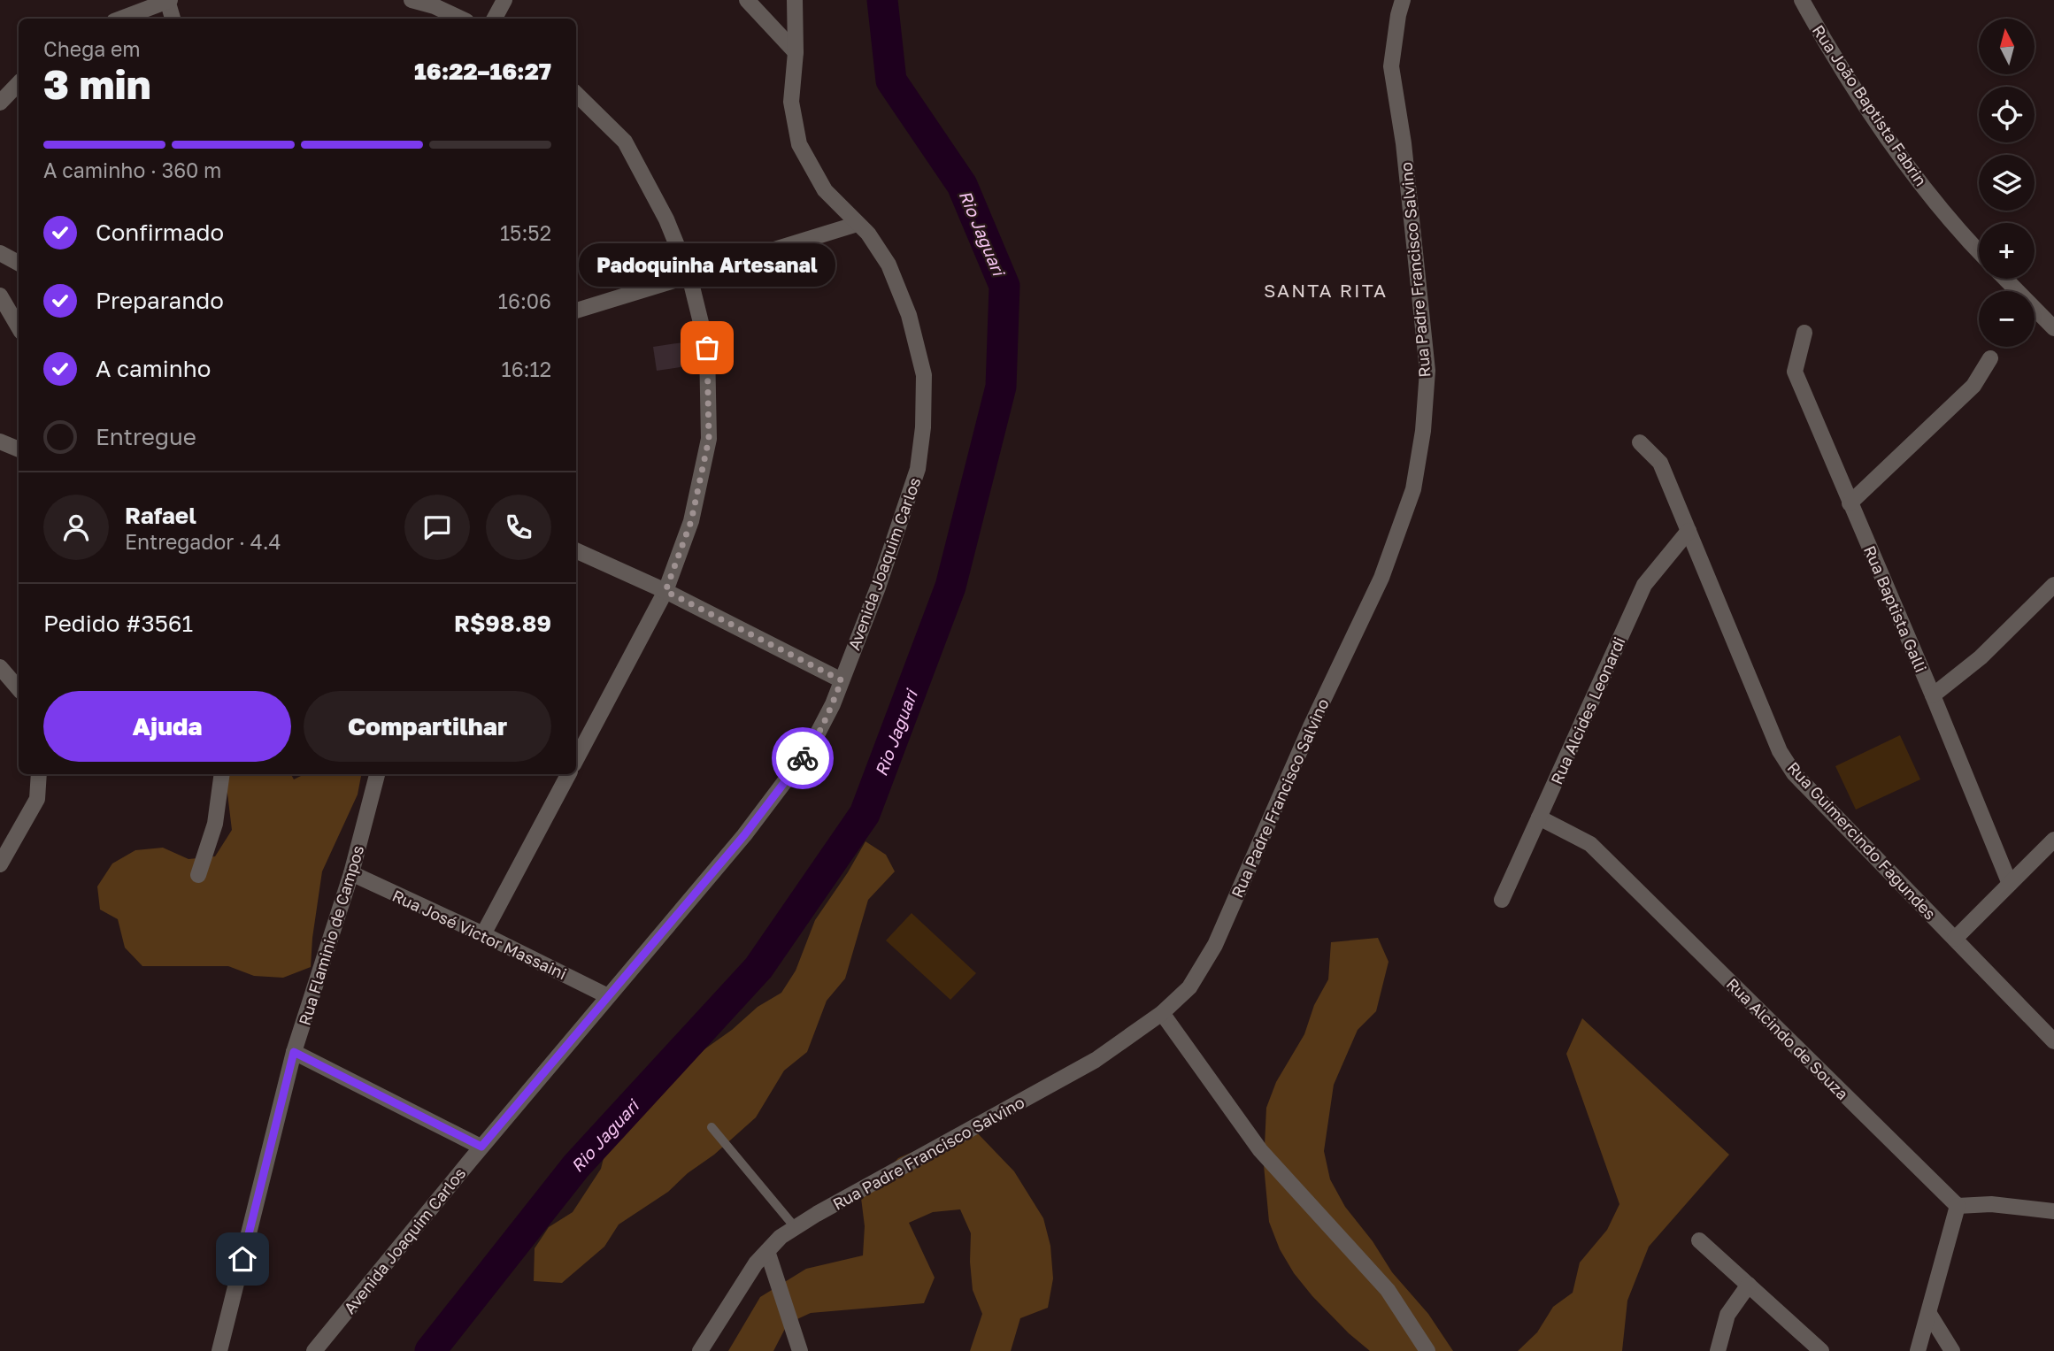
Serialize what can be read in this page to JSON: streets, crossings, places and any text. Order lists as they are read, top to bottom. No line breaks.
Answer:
{"streets":{"street":["Rua João Baptista Fabrin","Rua Padre Francisco Salvino","Avenida Joaquim Carlos","Rua Baptista Galli","Rua Alcides Leonardi","Rua Guimercindo Fagundes","Rua José Victor Massaini","Rua Flaminio de Campos","Rua Alcindo de Souza"]},"crossings":[["Avenida Joaquim Carlos","Rua José Victor Massaini"],["Rua Alcides Leonardi","Rua Guimercindo Fagundes"],["Rua Alcides Leonardi","Rua Alcindo de Souza"],["Rua José Victor Massaini","Rua Flaminio de Campos"]],"districts":["SANTA RITA"],"water":["Rio Jaguari"],"places":["Padoquinha Artesanal"],"north":"top","page":{"map_buttons":["+","−"],"heading":["3 min","Chega em","16:22–16:27"],"panel":["Rafael","Entregador · 4.4","Pedido #3561","R$98.89"],"bar":"A caminho · 360 m","list":[["Confirmado","15:52"],["Preparando","16:06"],["A caminho","16:12"],"Entregue"],"bubble":"Padoquinha Artesanal","buttons":["Ajuda","Compartilhar"]}}
